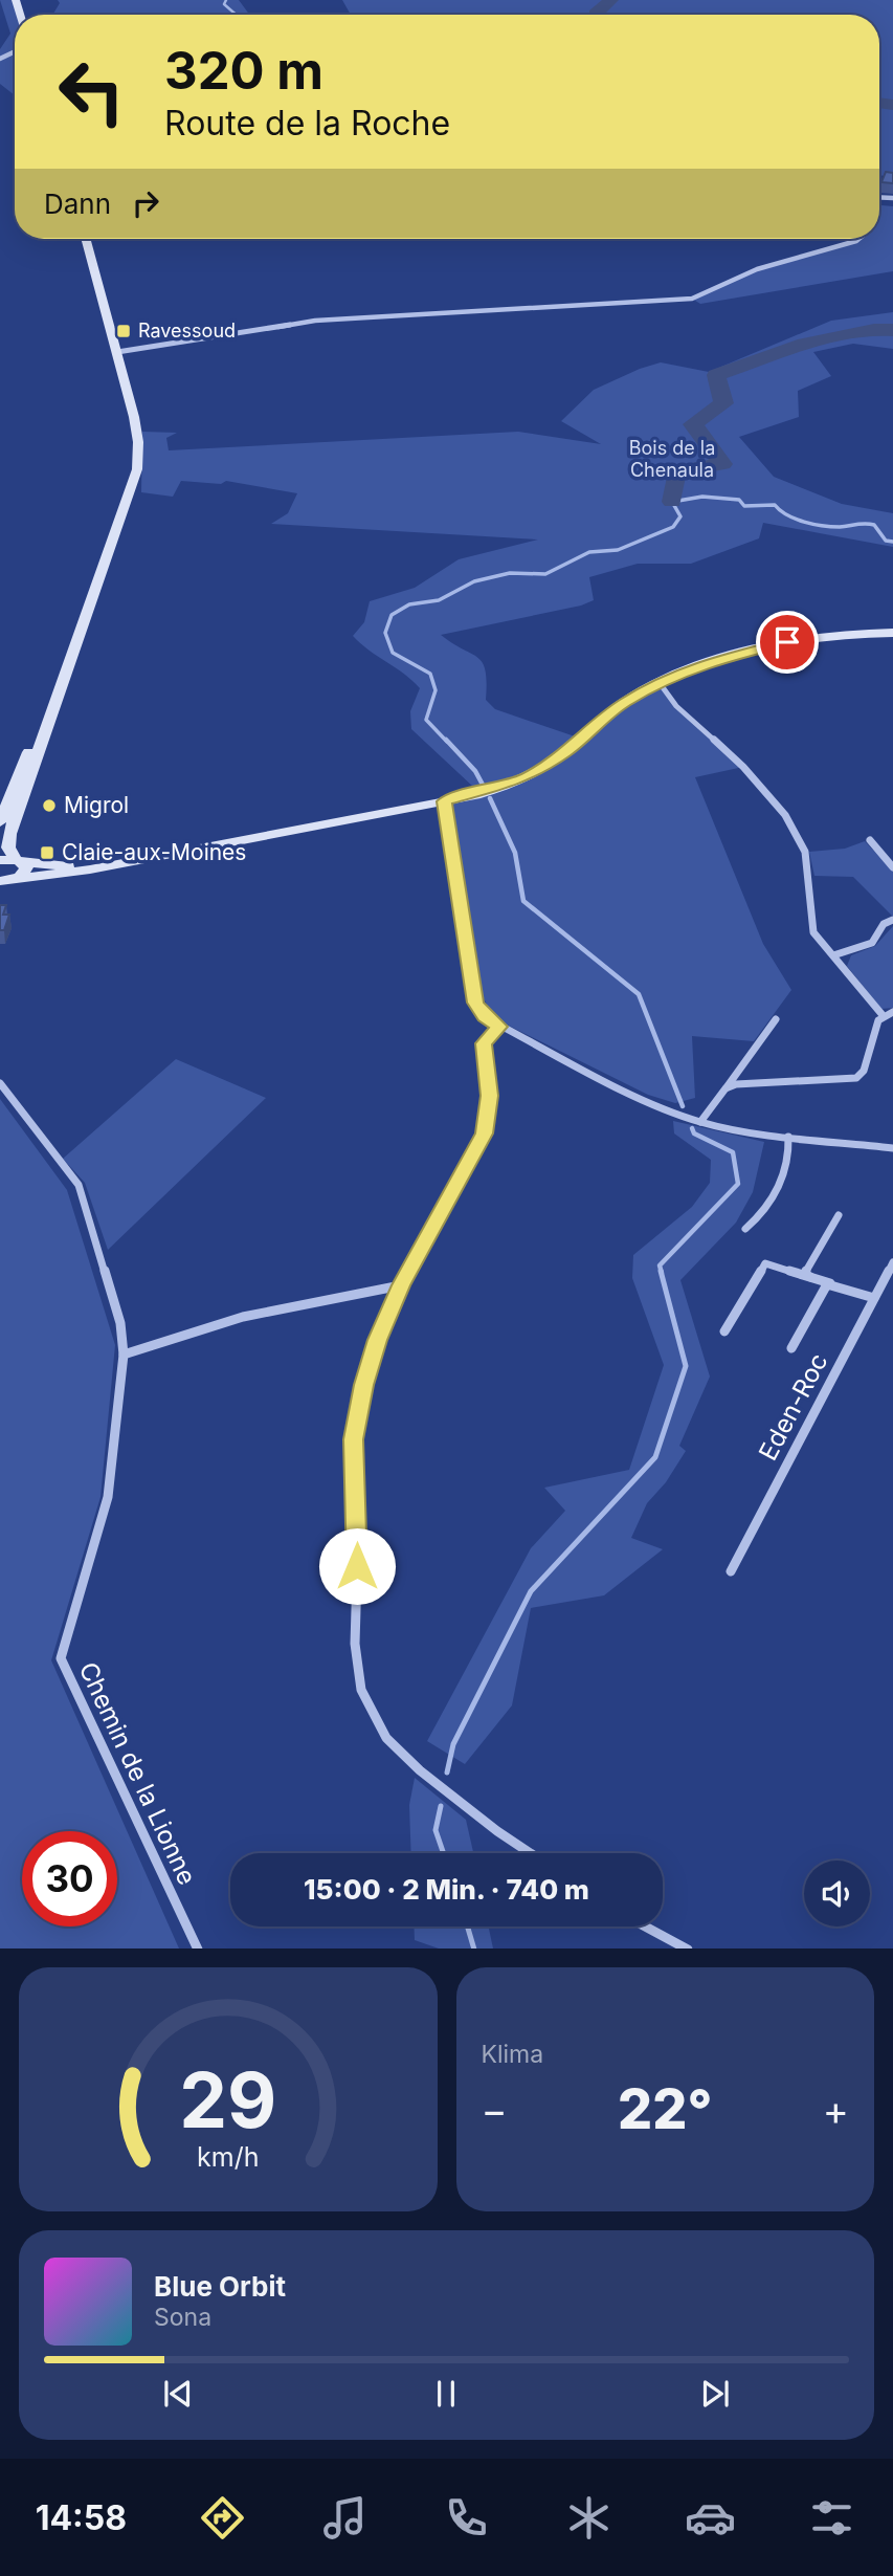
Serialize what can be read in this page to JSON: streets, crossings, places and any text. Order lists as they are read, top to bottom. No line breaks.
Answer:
{"streets":{"street":["Eden-Roc","Chemin de la Lionne"]},"parks":["Bois de la Chenaula"],"places":{"transit":["Ravessoud","Claie-aux-Moines"],"other":["Migrol"]},"page":{"turn":["320 m","Route de la Roche"],"then":"Dann","limit":"30","trip":"15:00 · 2 Min. · 740 m","tile":"Klima","heat":["−","22°","+"],"song":["Blue Orbit","Sona"],"tabs":"14:58","gauge":["29","km/h"]}}
